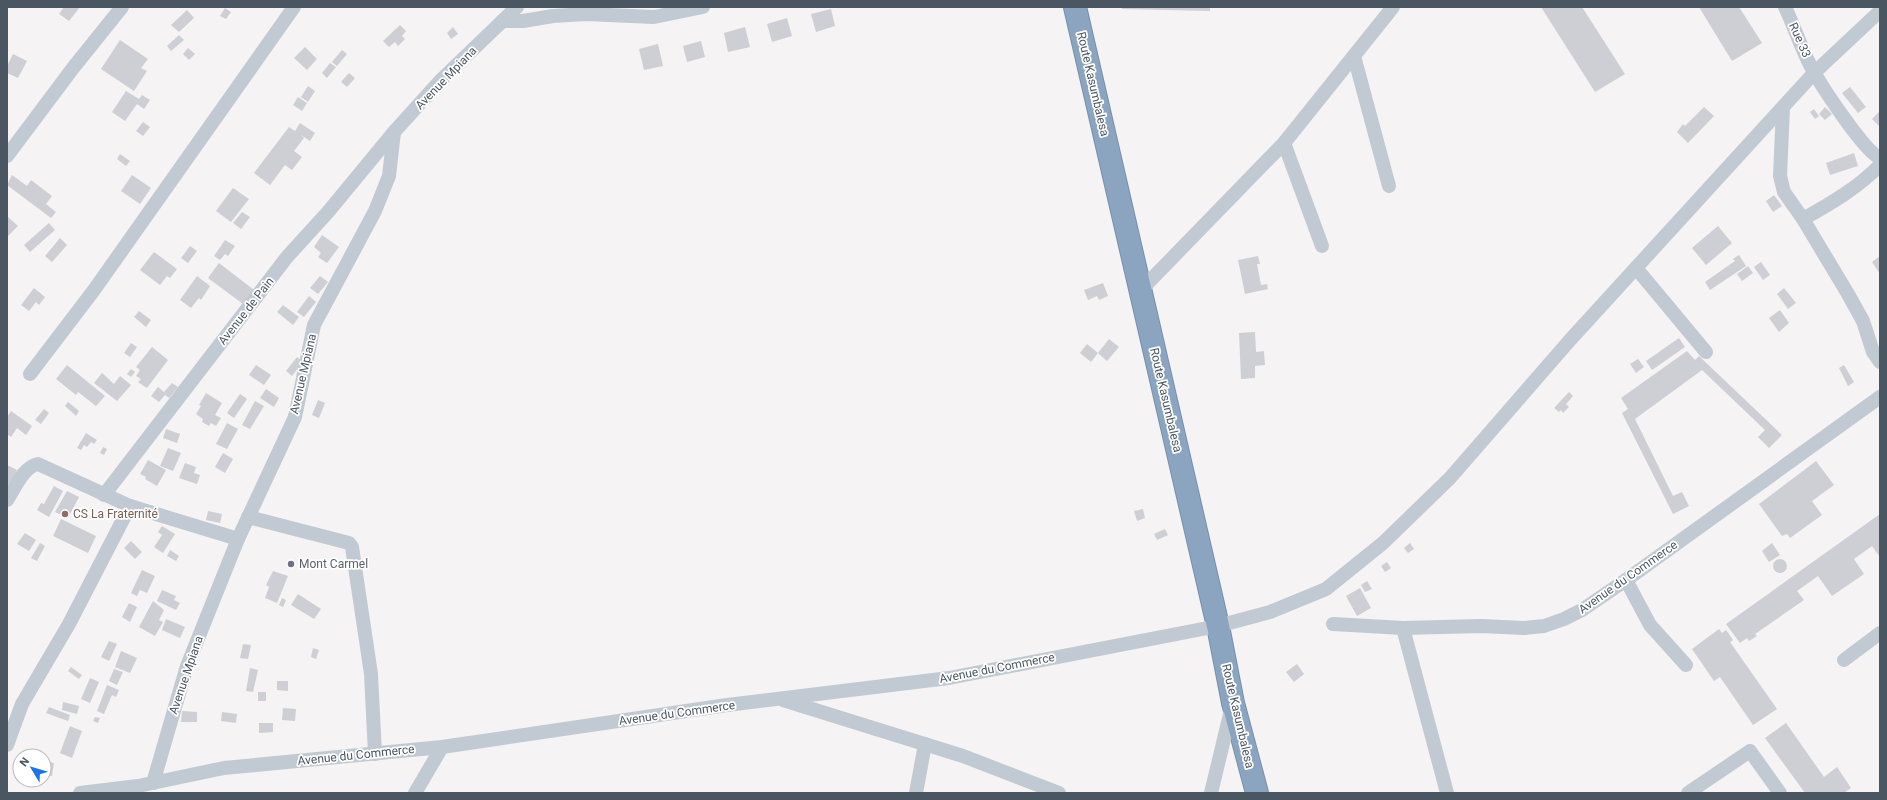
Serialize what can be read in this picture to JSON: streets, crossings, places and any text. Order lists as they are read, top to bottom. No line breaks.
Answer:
{"streets":{"highway":["Route Kasumbalesa"],"street":["Rue 33","Avenue Mpiana","Avenue de Pain","Avenue du Commerce"]},"crossings":[["Rue 33","Avenue du Commerce"],["Avenue Mpiana","Avenue de Pain"],["Avenue Mpiana","Avenue du Commerce"],["Route Kasumbalesa","Avenue du Commerce"]],"places":["CS La Fraternité","Mont Carmel"],"north":"top left"}
